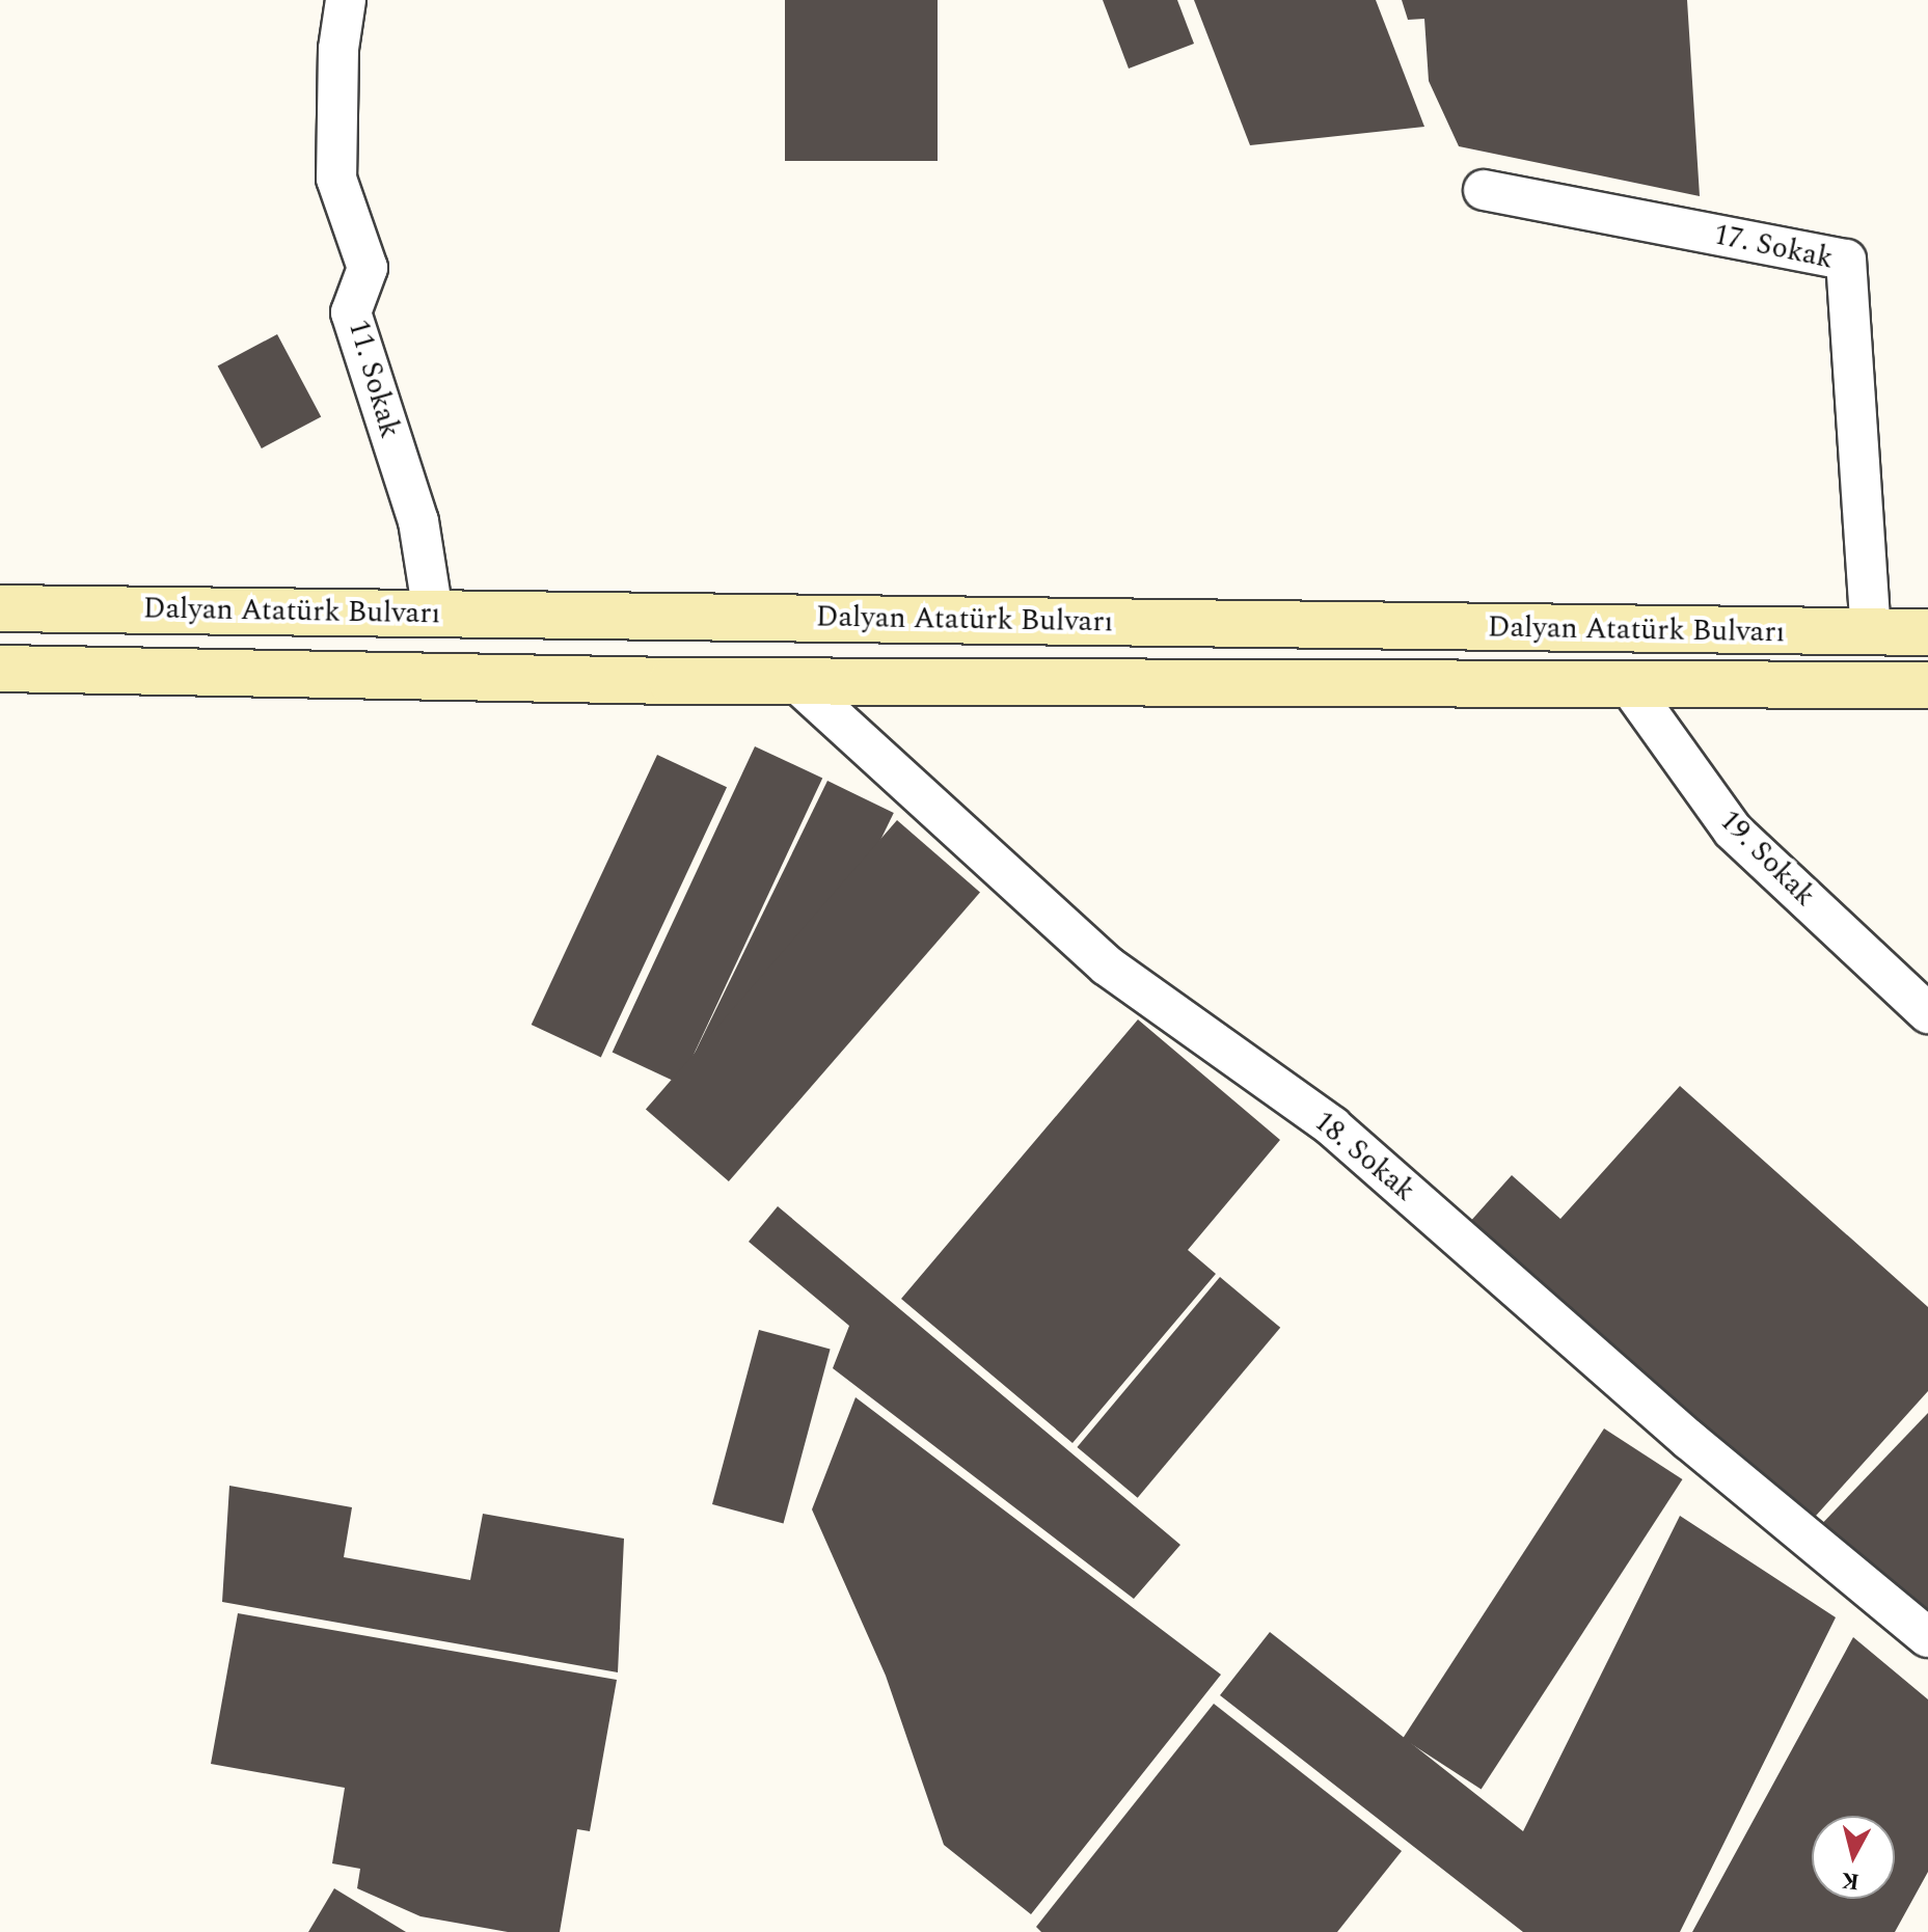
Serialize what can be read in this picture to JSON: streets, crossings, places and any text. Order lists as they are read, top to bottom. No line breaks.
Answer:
{"streets":{"main road":["Dalyan Atatürk Bulvarı"],"street":["17. Sokak","11. Sokak","19. Sokak","18. Sokak"]},"crossings":[["17. Sokak","Dalyan Atatürk Bulvarı"],["11. Sokak","Dalyan Atatürk Bulvarı"],["Dalyan Atatürk Bulvarı","19. Sokak"],["Dalyan Atatürk Bulvarı","18. Sokak"]],"north":"bottom"}
